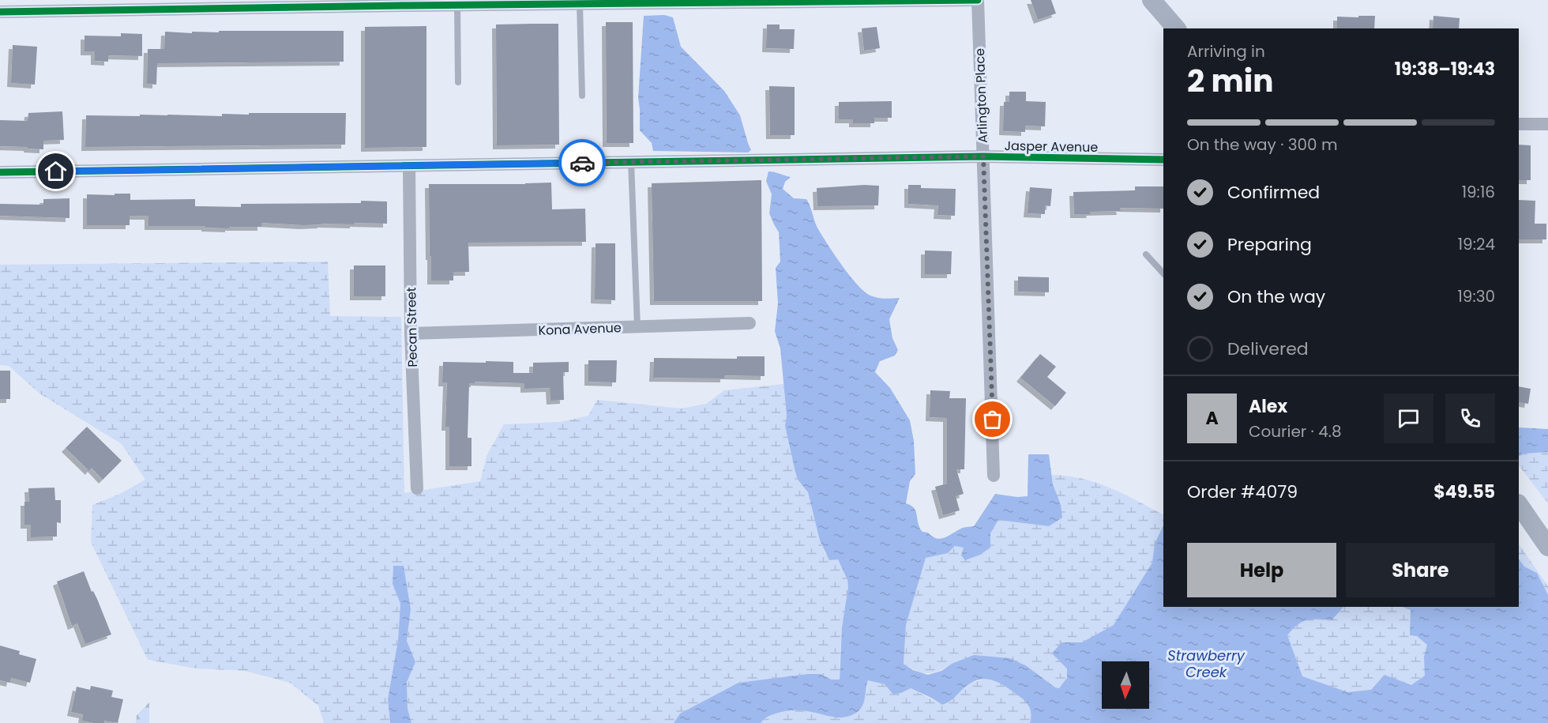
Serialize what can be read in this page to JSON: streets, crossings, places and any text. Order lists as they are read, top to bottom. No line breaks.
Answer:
{"streets":{"street":["Arlington Place","Jasper Avenue","Pecan Street","Kona Avenue"]},"crossings":[["Arlington Place","Jasper Avenue"],["Jasper Avenue","Pecan Street"],["Pecan Street","Kona Avenue"]],"water":["Strawberry Creek"],"north":"bottom","page":{"heading":["2 min","Arriving in","19:38–19:43"],"panel":["Alex","Courier · 4.8","Order #4079","$49.55"],"bar":"On the way · 300 m","list":[["Confirmed","19:16"],["Preparing","19:24"],["On the way","19:30"],"Delivered"],"round":"A","buttons":["Help","Share"]}}
